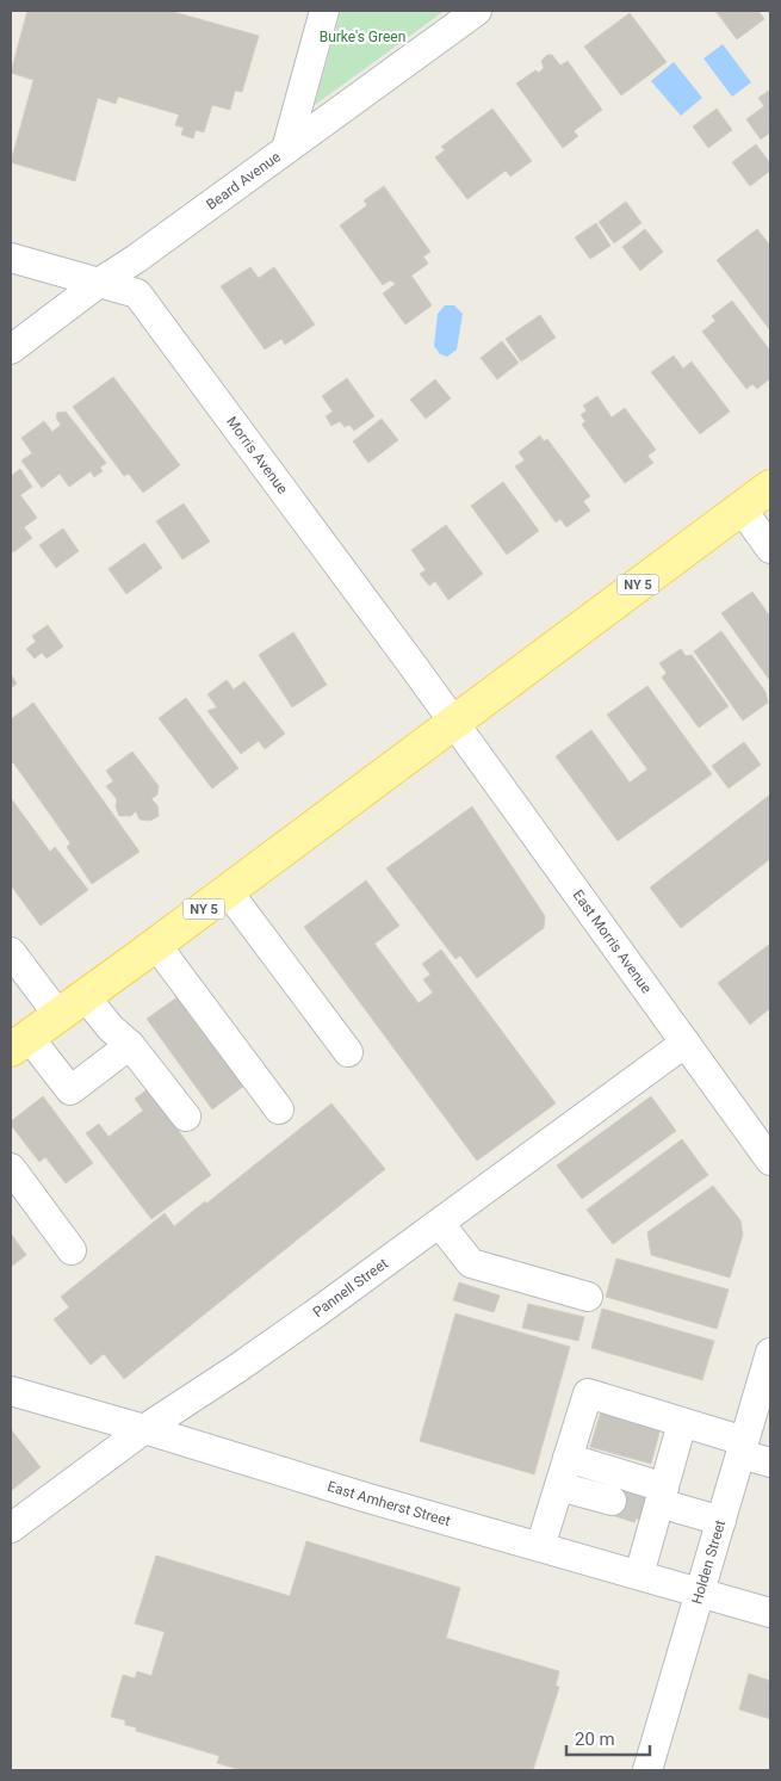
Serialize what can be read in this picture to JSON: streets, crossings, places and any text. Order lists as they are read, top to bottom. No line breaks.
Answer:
{"streets":{"main road":["NY 5"],"street":["Beard Avenue","Morris Avenue","East Morris Avenue","Pannell Street","East Amherst Street","Holden Street"]},"crossings":[["Beard Avenue","Morris Avenue"],["Morris Avenue","NY 5"],["Morris Avenue","East Morris Avenue"],["NY 5","East Morris Avenue"],["East Morris Avenue","Pannell Street"],["Pannell Street","East Amherst Street"],["East Amherst Street","Holden Street"]],"parks":["Burke's Green"],"scale_bar":"20 m"}
